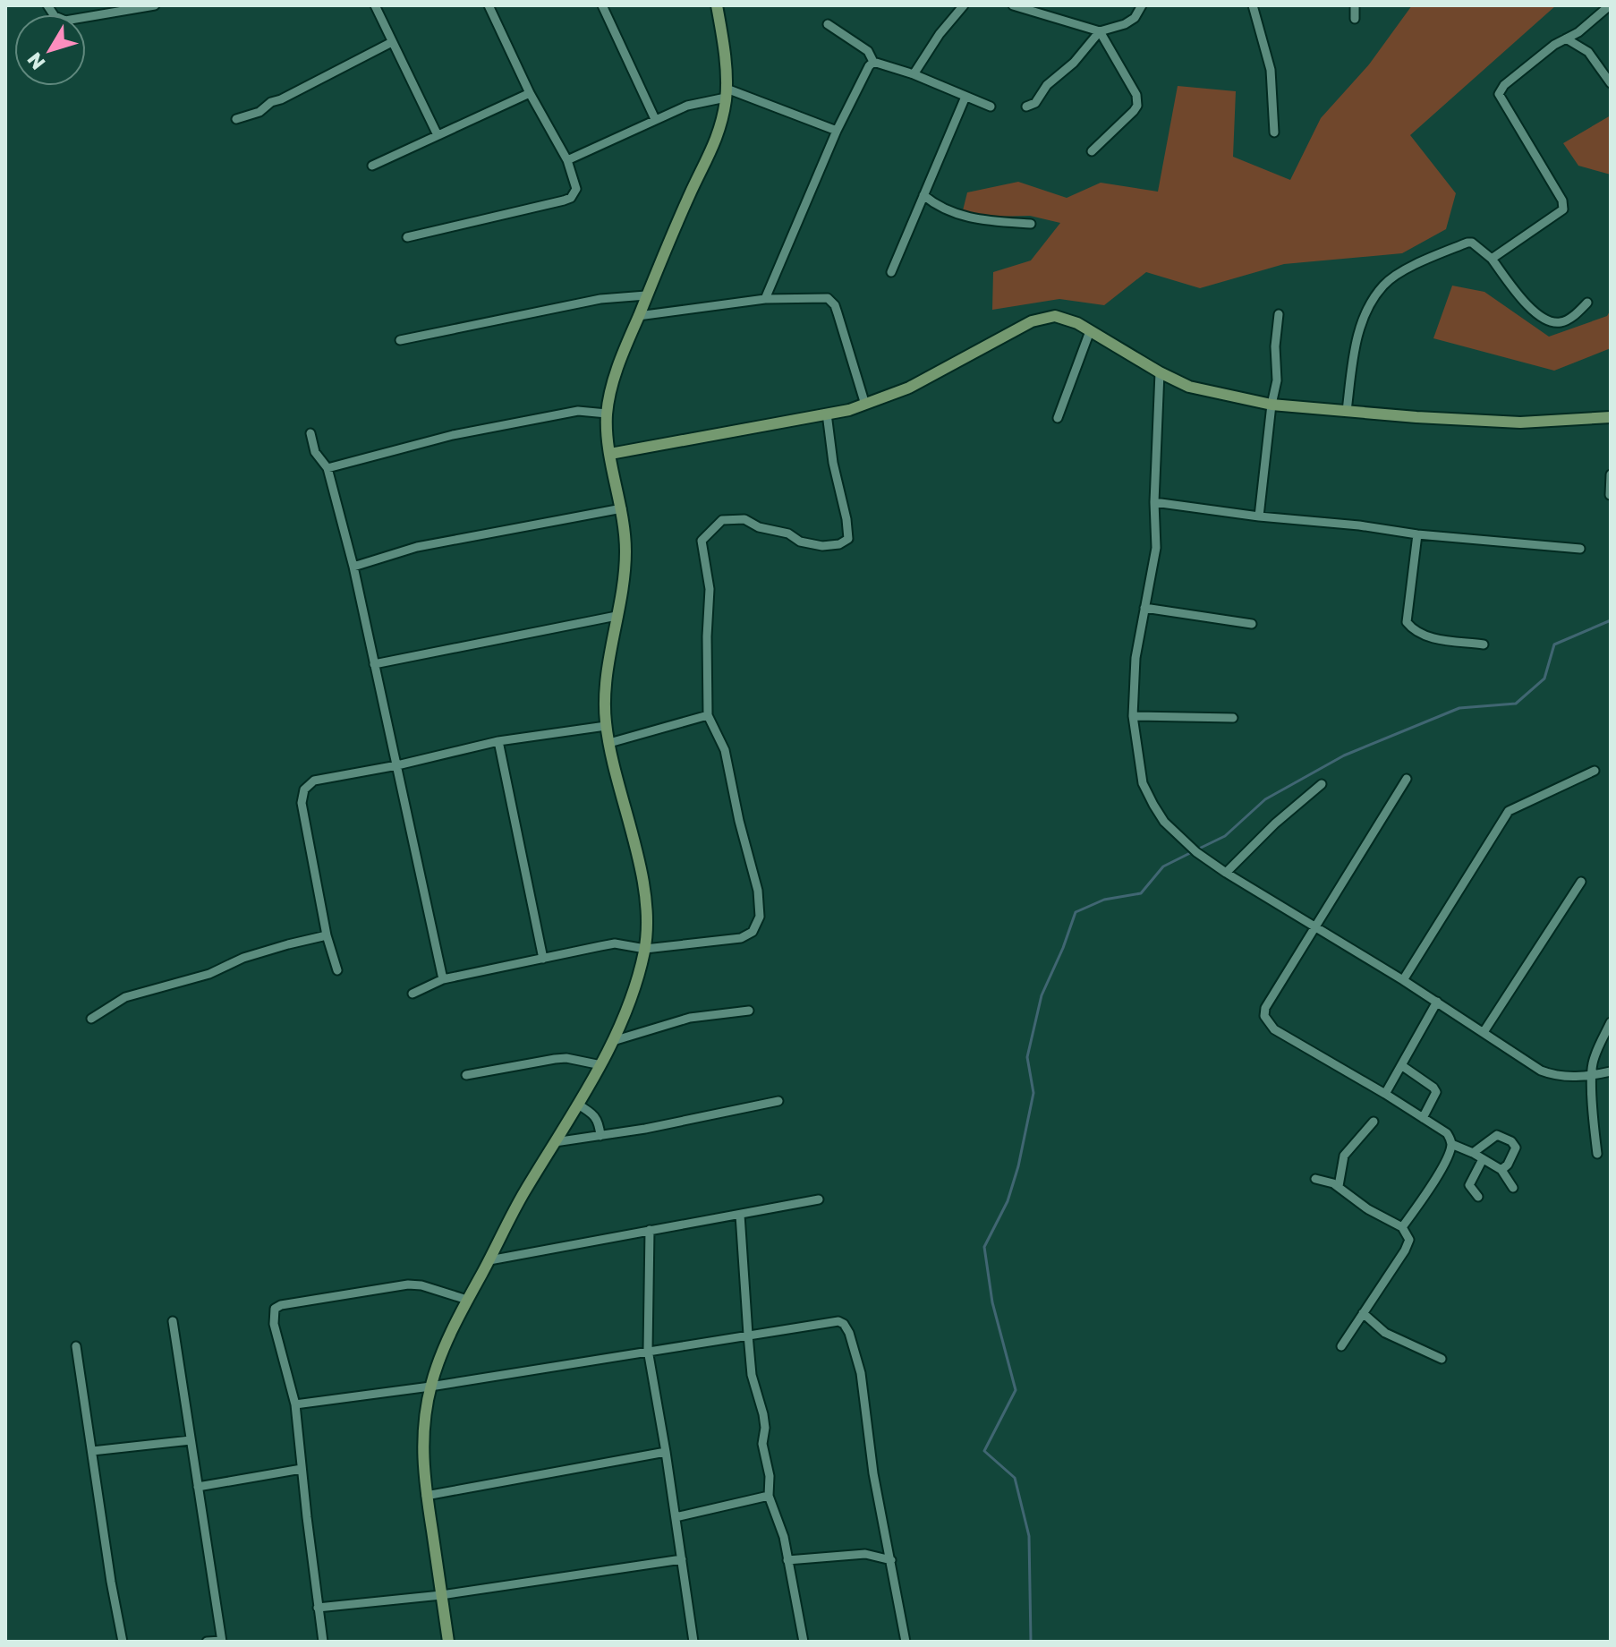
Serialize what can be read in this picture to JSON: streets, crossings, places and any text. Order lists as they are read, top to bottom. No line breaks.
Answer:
{"north":"bottom left"}
